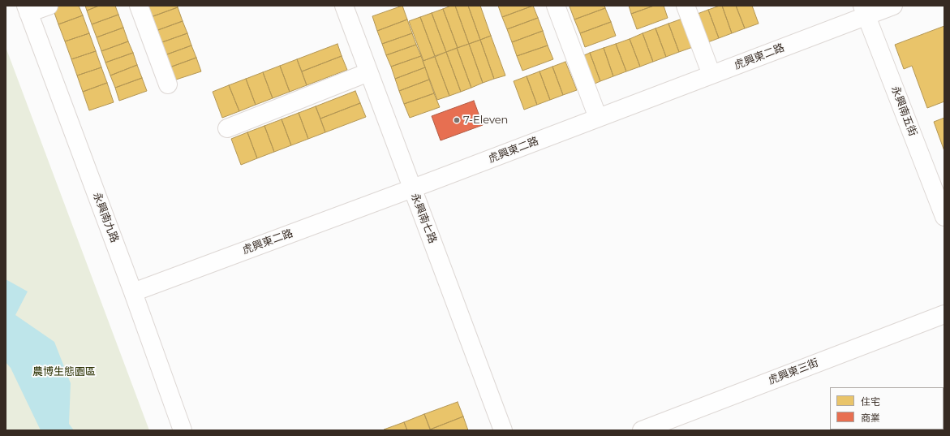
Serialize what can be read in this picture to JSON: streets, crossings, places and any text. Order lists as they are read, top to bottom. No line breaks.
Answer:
{"streets":{"street":["虎興東二路","永興南五街","永興南九路","永興南七路","虎興東三街"]},"crossings":[["虎興東二路","永興南五街"],["虎興東二路","永興南九路"],["虎興東二路","永興南七路"]],"parks":["農博生態園區"],"places":["7-Eleven"],"legend":["住宅","商業"]}
